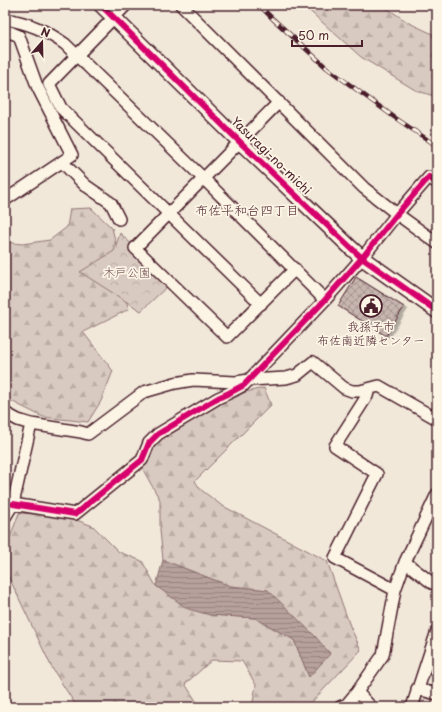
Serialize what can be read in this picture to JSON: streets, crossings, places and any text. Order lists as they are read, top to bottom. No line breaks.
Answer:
{"streets":{"street":["Yasuragi-no-michi"]},"districts":["布佐平和台四丁目"],"parks":["木戸公園"],"places":{"public building":["我孫子市 布佐南近隣センター"]},"scale_bar":"50 m","north":"top"}
